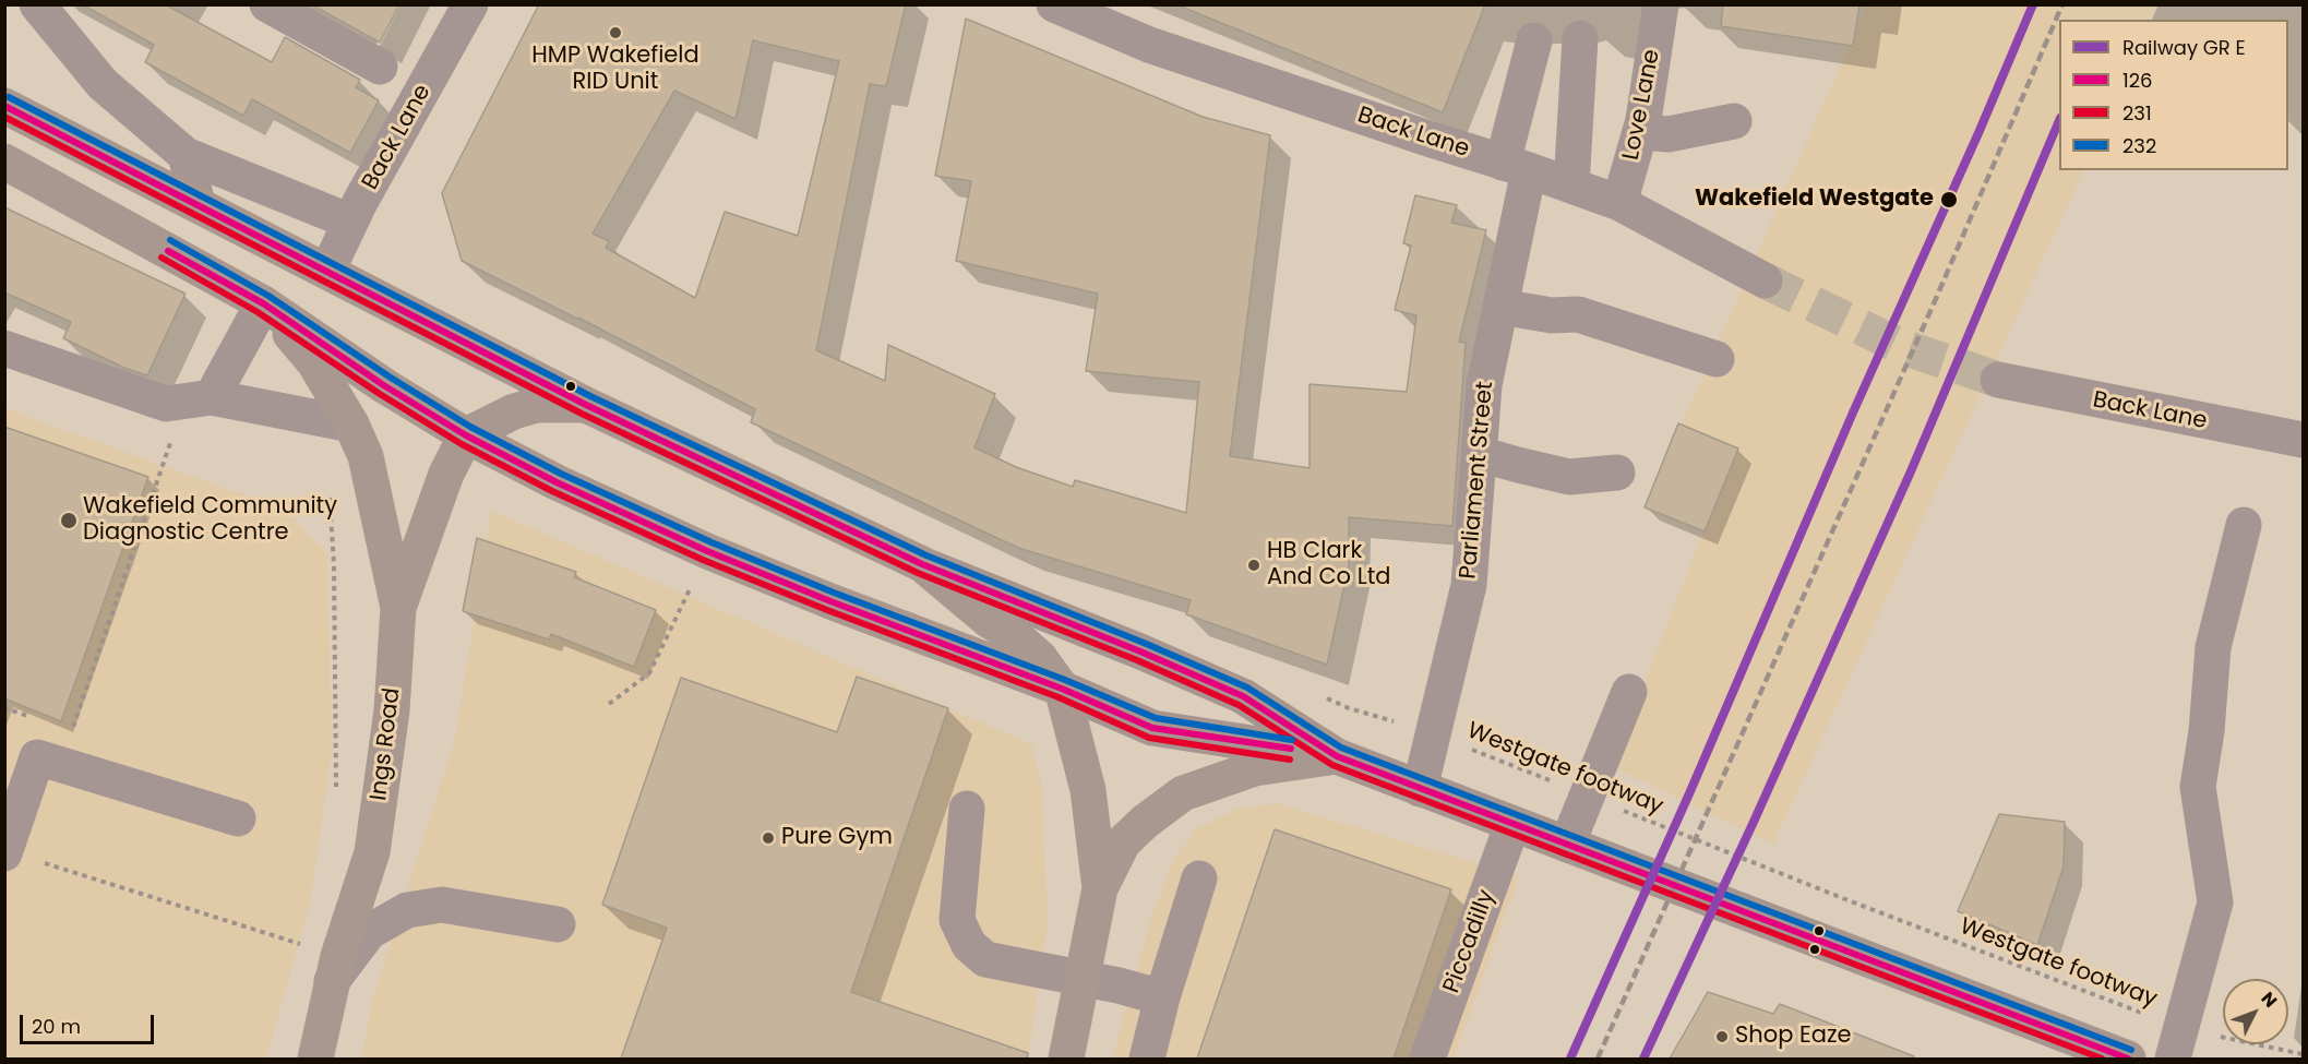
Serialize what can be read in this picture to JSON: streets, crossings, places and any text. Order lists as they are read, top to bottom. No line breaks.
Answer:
{"streets":{"highway":["Ings Road"],"street":["Love Lane","Back Lane","Parliament Street","Piccadilly"],"path":["Westgate footway"]},"crossings":[["Love Lane","Back Lane"],["Back Lane","Parliament Street"],["Parliament Street","Westgate footway"]],"places":["HMP Wakefield RID Unit","Wakefield Westgate","Wakefield Community Diagnostic Centre","HB Clark And Co Ltd","Pure Gym","Shop Eaze"],"lines":["transit line 232","transit line 126","transit line 231"],"legend":["Railway GR E","126","231","232"],"scale_bar":"20 m","north":"top right"}
